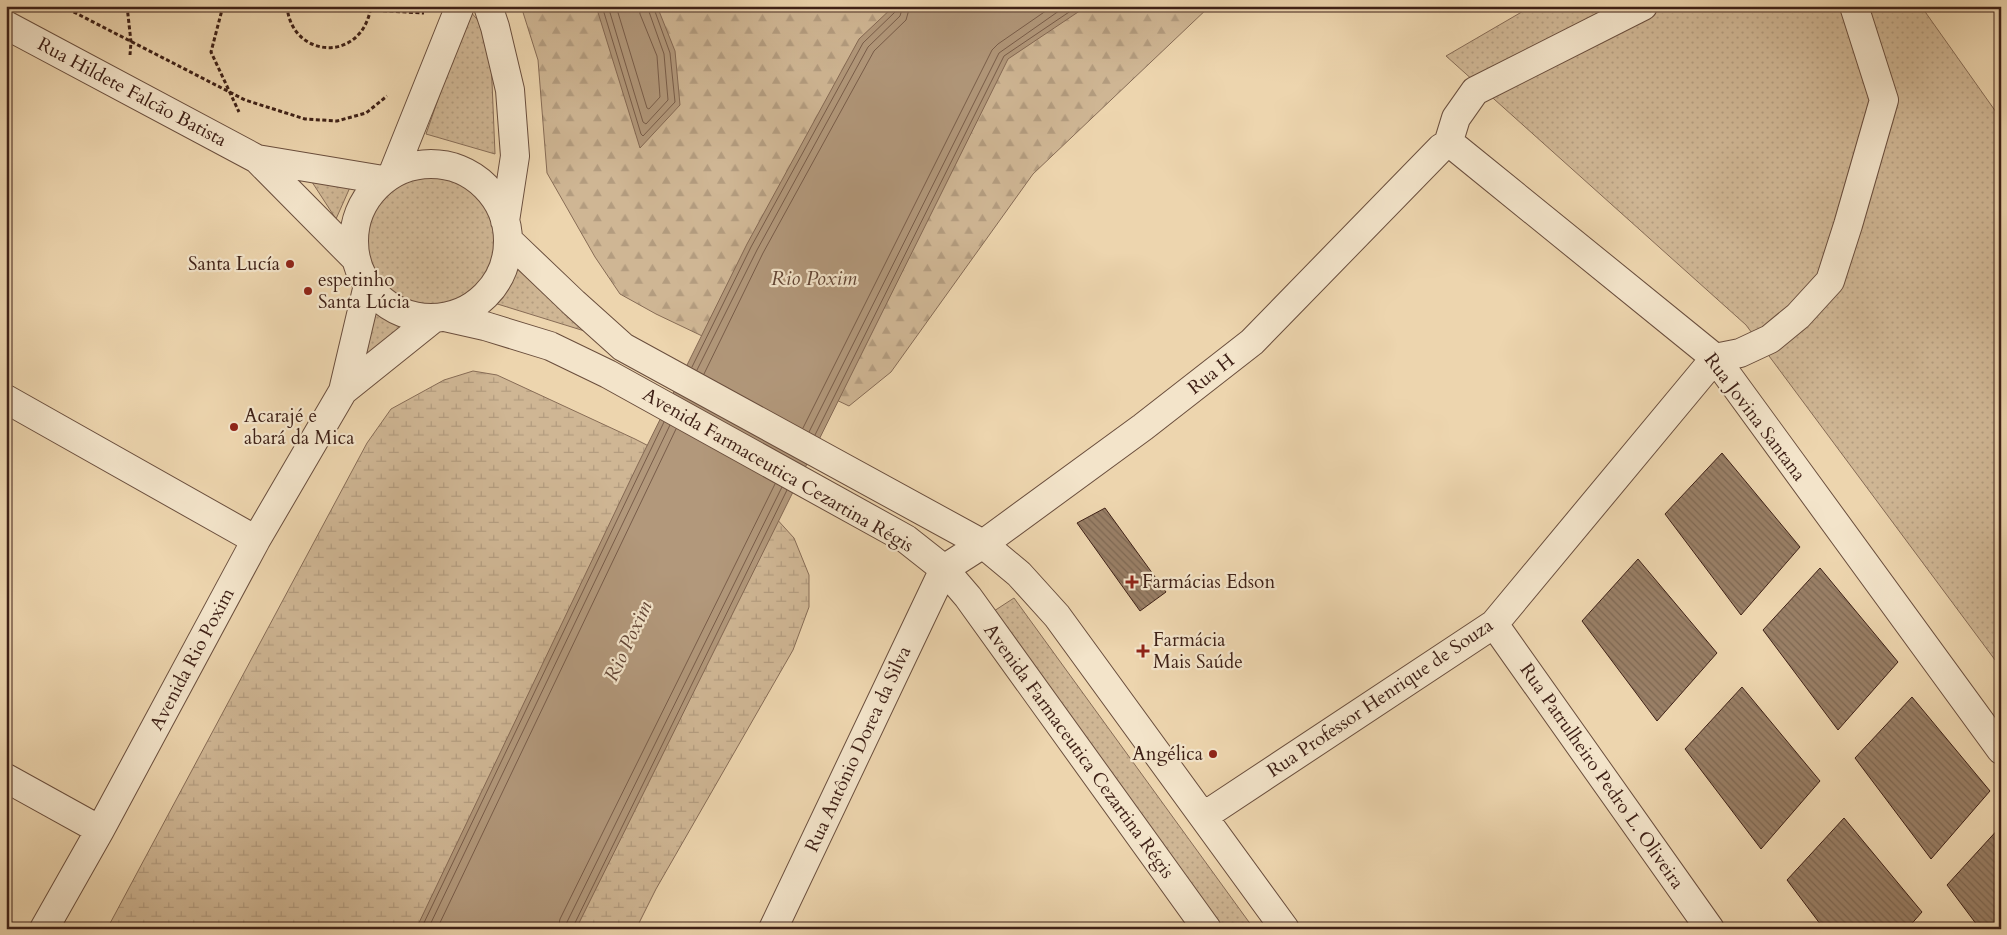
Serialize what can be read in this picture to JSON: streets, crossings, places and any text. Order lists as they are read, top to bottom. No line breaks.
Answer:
{"streets":{"street":["Rua Hildete Falcão Batista","Rua H","Rua Jovina Santana","Avenida Farmaceutica Cezartina Régis","Avenida Rio Poxim","Rua Professor Henrique de Souza","Rua Antônio Dorea da Silva","Rua Patrulheiro Pedro L. Oliveira"]},"crossings":[["Rua Hildete Falcão Batista","Avenida Farmaceutica Cezartina Régis"],["Rua Hildete Falcão Batista","Avenida Rio Poxim"],["Rua H","Rua Jovina Santana"],["Rua H","Avenida Farmaceutica Cezartina Régis"],["Rua H","Rua Antônio Dorea da Silva"],["Rua Jovina Santana","Rua Professor Henrique de Souza"],["Avenida Farmaceutica Cezartina Régis","Avenida Rio Poxim"],["Avenida Farmaceutica Cezartina Régis","Rua Professor Henrique de Souza"],["Avenida Farmaceutica Cezartina Régis","Rua Antônio Dorea da Silva"],["Rua Professor Henrique de Souza","Rua Patrulheiro Pedro L. Oliveira"]],"water":["Rio Poxim"],"places":{"other":["Santa Lucía","espetinho Santa Lúcia","Acarajé e abará da Mica","Angélica"],"health":["Farmácias Edson","Farmácia Mais Saúde"]}}
